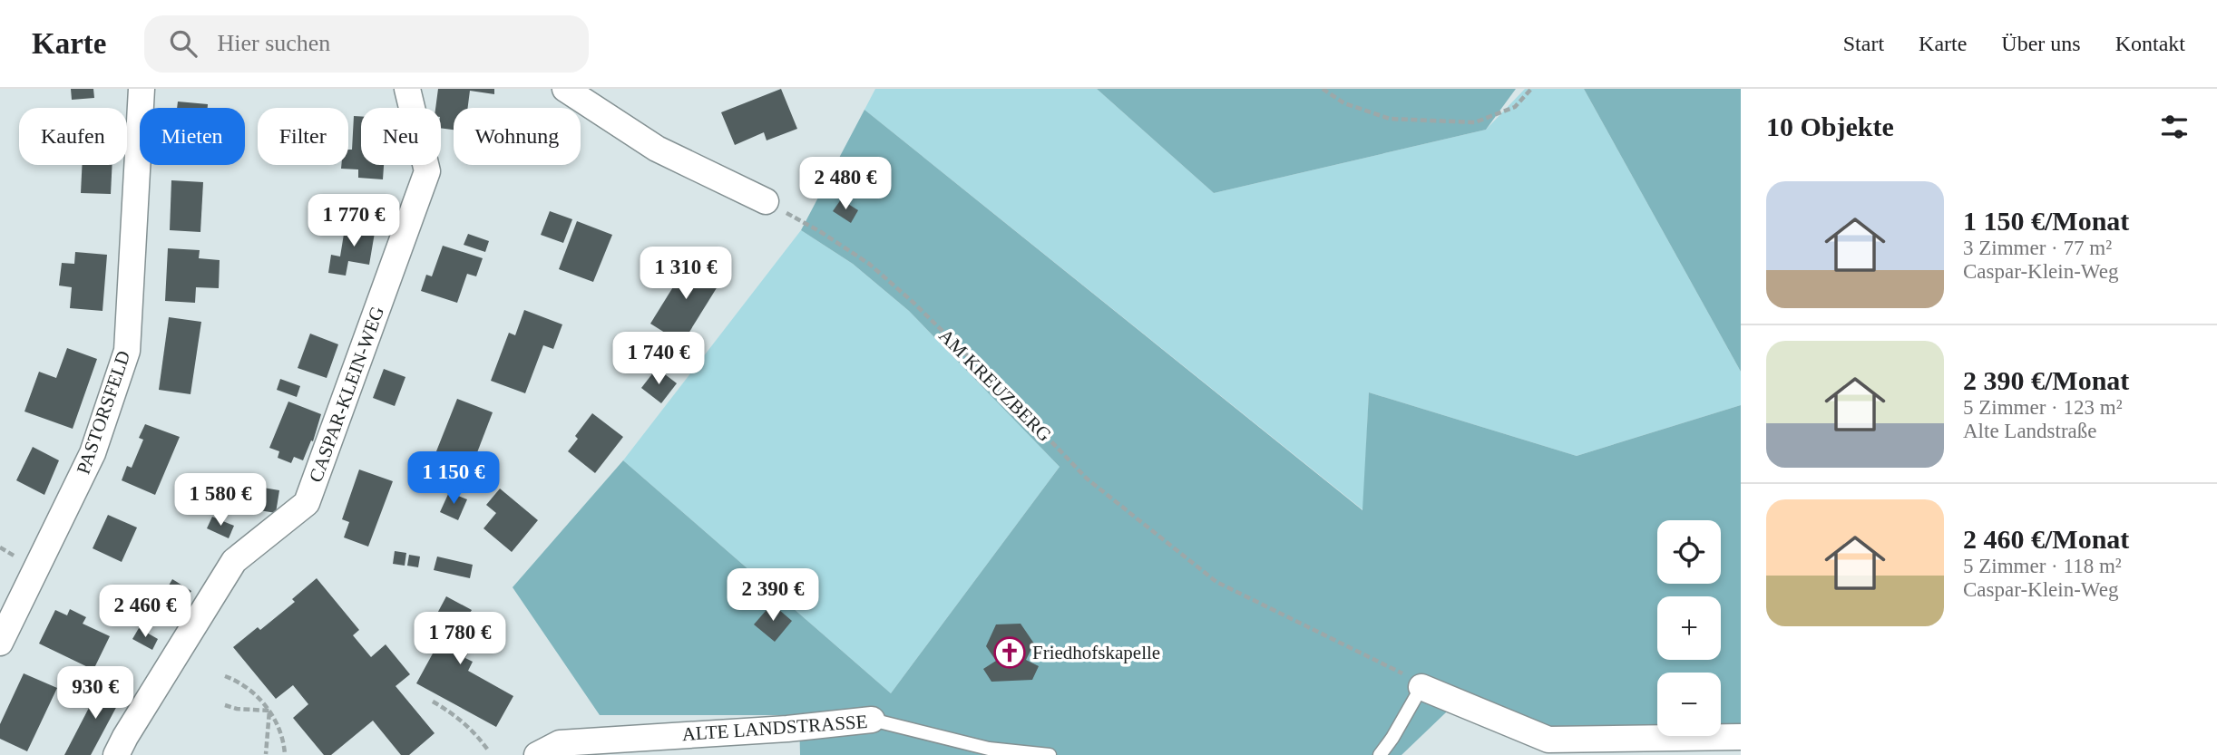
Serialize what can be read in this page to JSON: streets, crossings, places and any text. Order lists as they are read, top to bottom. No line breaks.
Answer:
{"streets":{"street":["CASPAR-KLEIN-WEG","PASTORSFELD","ALTE LANDSTRASSE"],"path":["AM KREUZBERG"]},"places":{"church":["Friedhofskapelle"]},"page":{"header":"Karte","search":"Hier suchen","nav":["Start","Karte","Über uns","Kontakt"],"heading":"10 Objekte","chip":["Kaufen","Mieten","Filter","Neu","Wohnung"],"price":["2 480 €","1 770 €","1 310 €","1 740 €","1 150 €","1 580 €","2 390 €","2 460 €","1 780 €","930 €"],"list":[{"name":"1 150 €/Monat","note":"3 Zimmer · 77 m² · Caspar-Klein-Weg"},{"name":"2 390 €/Monat","note":"5 Zimmer · 123 m² · Alte Landstraße"},{"name":"2 460 €/Monat","note":"5 Zimmer · 118 m² · Caspar-Klein-Weg"}],"map_buttons":["+","−"]}}
